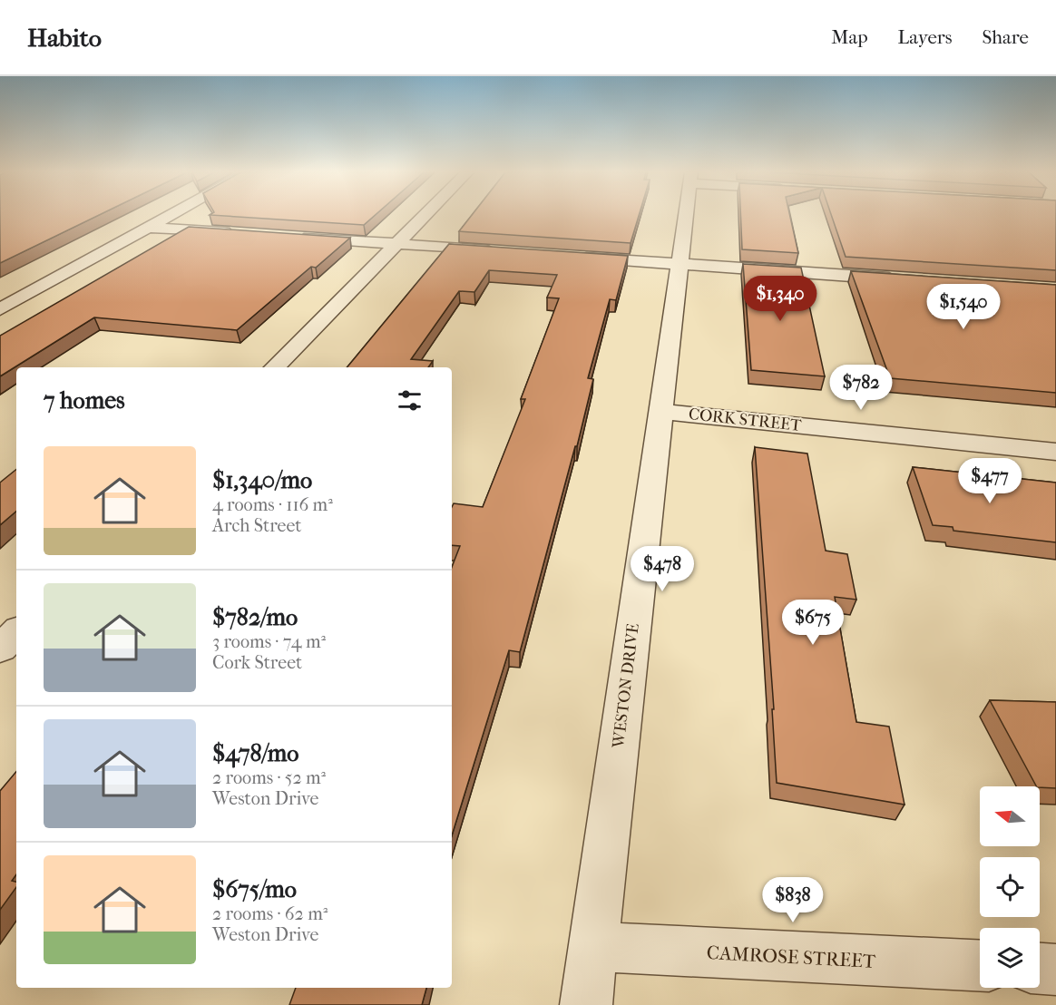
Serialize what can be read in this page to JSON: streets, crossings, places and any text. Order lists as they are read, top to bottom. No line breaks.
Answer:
{"streets":{"street":["CORK STREET","WESTON DRIVE","CAMROSE STREET"]},"crossings":[["CORK STREET","WESTON DRIVE"],["WESTON DRIVE","CAMROSE STREET"]],"north":"left","page":{"header":"Habito","nav":["Map","Layers","Share"],"price":["$1,340","$1,540","$782","$477","$478","$675","$838"],"heading":"7 homes","list":[{"name":"$1,340/mo","note":"4 rooms · 116 m² · Arch Street"},{"name":"$782/mo","note":"3 rooms · 74 m² · Cork Street"},{"name":"$478/mo","note":"2 rooms · 52 m² · Weston Drive"},{"name":"$675/mo","note":"2 rooms · 62 m² · Weston Drive"}]}}
